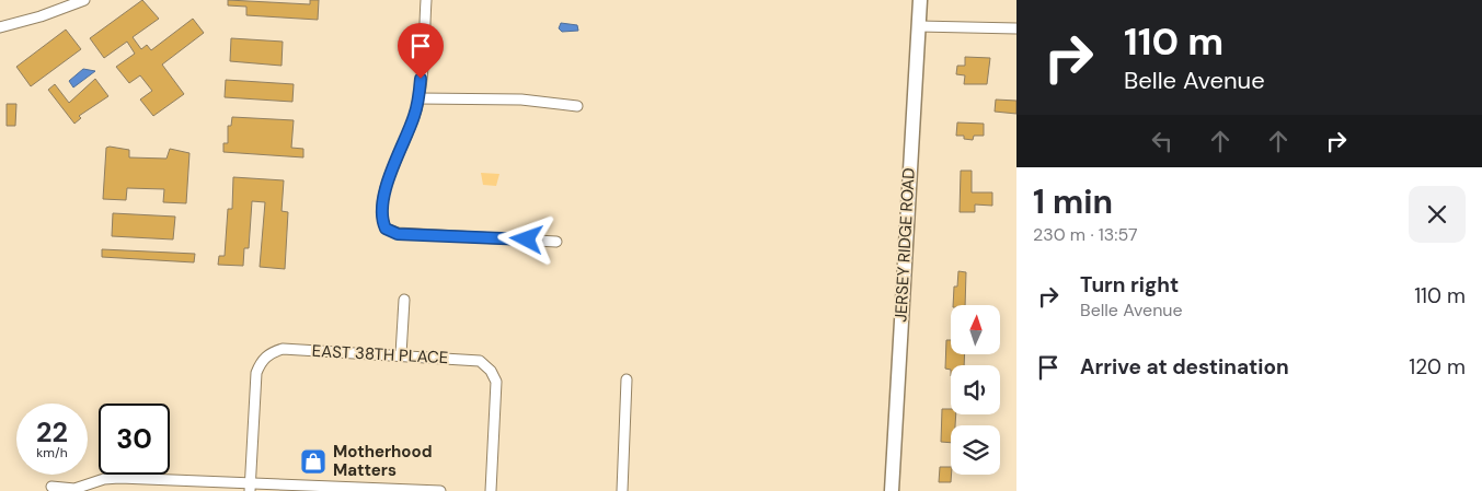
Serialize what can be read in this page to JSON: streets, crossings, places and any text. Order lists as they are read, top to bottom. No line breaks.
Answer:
{"streets":{"main road":["JERSEY RIDGE ROAD"],"street":["EAST 38TH PLACE"]},"places":{"shop":["Motherhood Matters"]},"north":"top","page":{"turn":["110 m","Belle Avenue"],"heading":["1 min","230 m · 13:57"],"list":[{"name":"Turn right","note":"Belle Avenue","value":"110 m"},{"name":"Arrive at destination","value":"120 m"}],"speed":"22 km/h","limit":"30"}}
